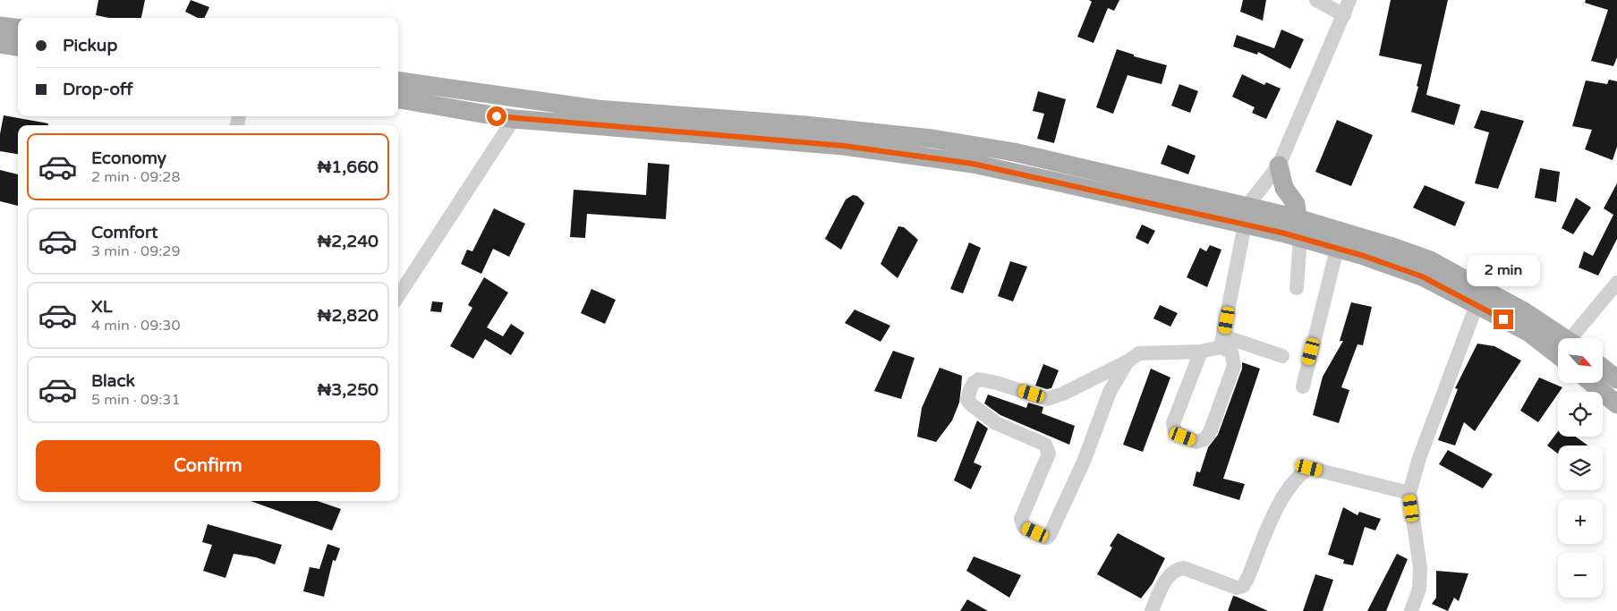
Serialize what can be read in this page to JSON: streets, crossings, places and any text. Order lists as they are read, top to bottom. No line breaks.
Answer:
{"north":"bottom right","page":{"banner":["Pickup","Drop-off"],"list":[{"name":"Economy","note":"2 min · 09:28","value":"₦1,660"},{"name":"Comfort","note":"3 min · 09:29","value":"₦2,240"},{"name":"XL","note":"4 min · 09:30","value":"₦2,820"},{"name":"Black","note":"5 min · 09:31","value":"₦3,250"}],"bubble":"2 min","map_buttons":["+","−"],"buttons":"Confirm"}}
